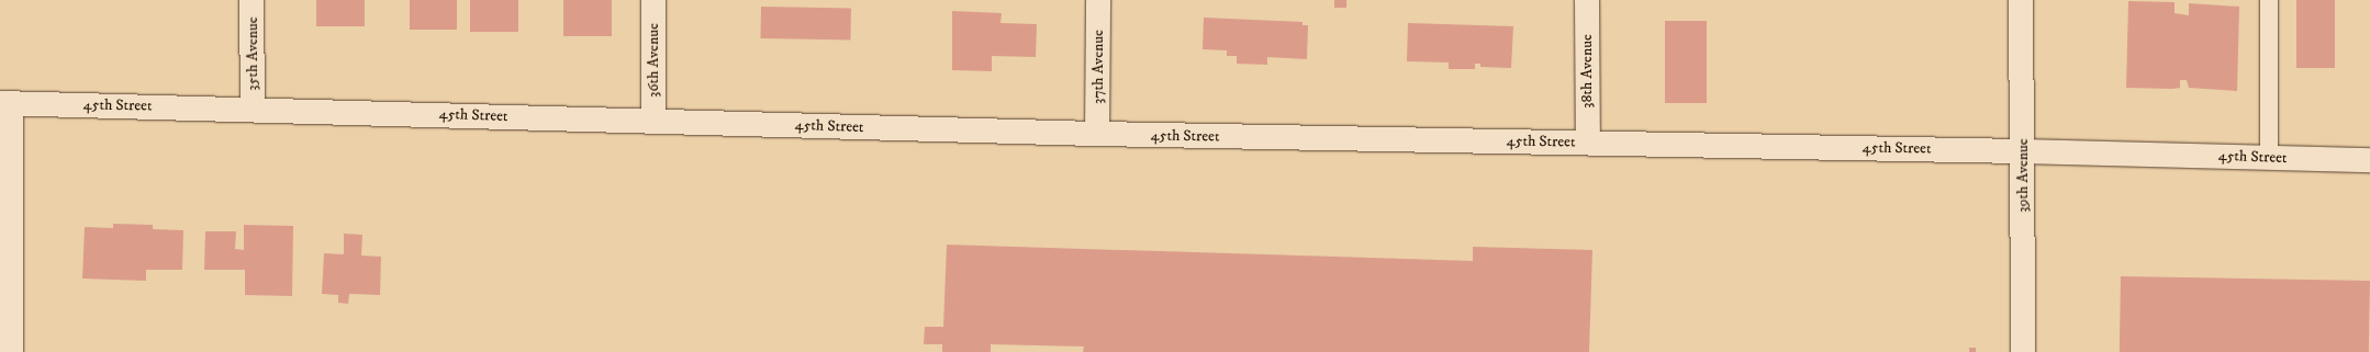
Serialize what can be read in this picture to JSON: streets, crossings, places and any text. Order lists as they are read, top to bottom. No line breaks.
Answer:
{"streets":{"street":["35th Avenue","36th Avenue","37th Avenue","38th Avenue","45th Street","39th Avenue"]},"crossings":[["35th Avenue","45th Street"],["36th Avenue","45th Street"],["37th Avenue","45th Street"],["38th Avenue","45th Street"],["45th Street","39th Avenue"]]}
